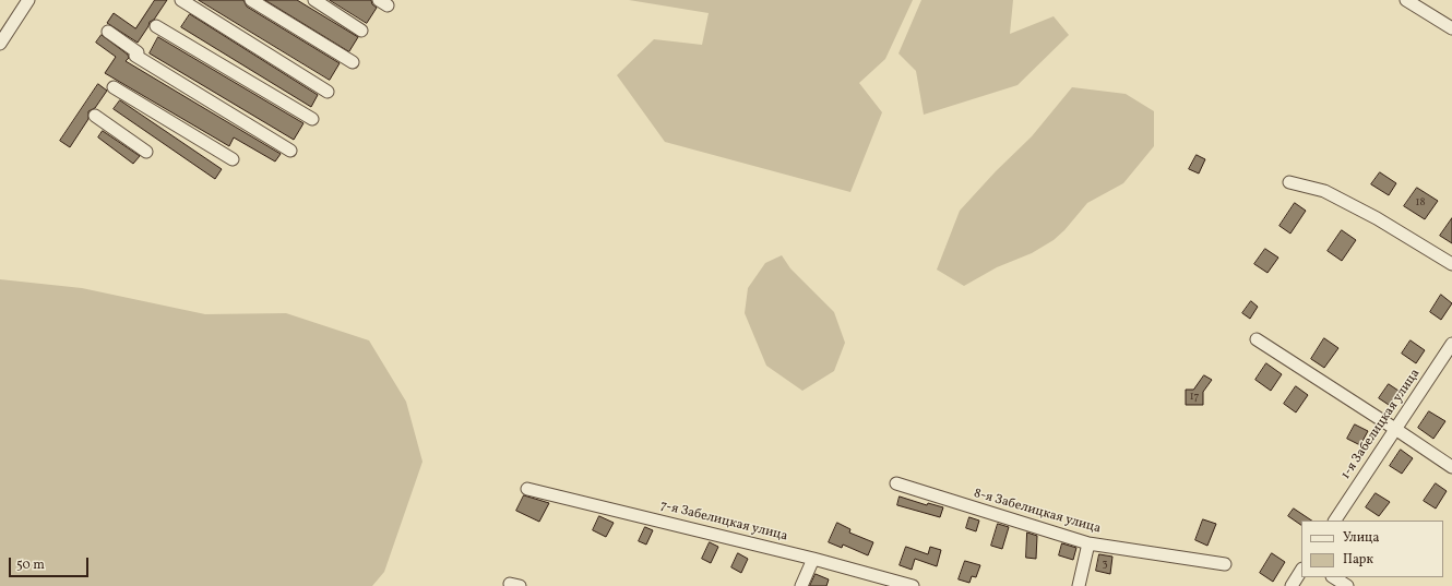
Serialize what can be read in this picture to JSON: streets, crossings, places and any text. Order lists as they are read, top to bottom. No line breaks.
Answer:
{"streets":{"street":["1-я Забелицкая улица","8-я Забелицкая улица","7-я Забелицкая улица"]},"house_numbers":["18","17","3"],"legend":["Улица","Парк"],"scale_bar":"50 m"}
